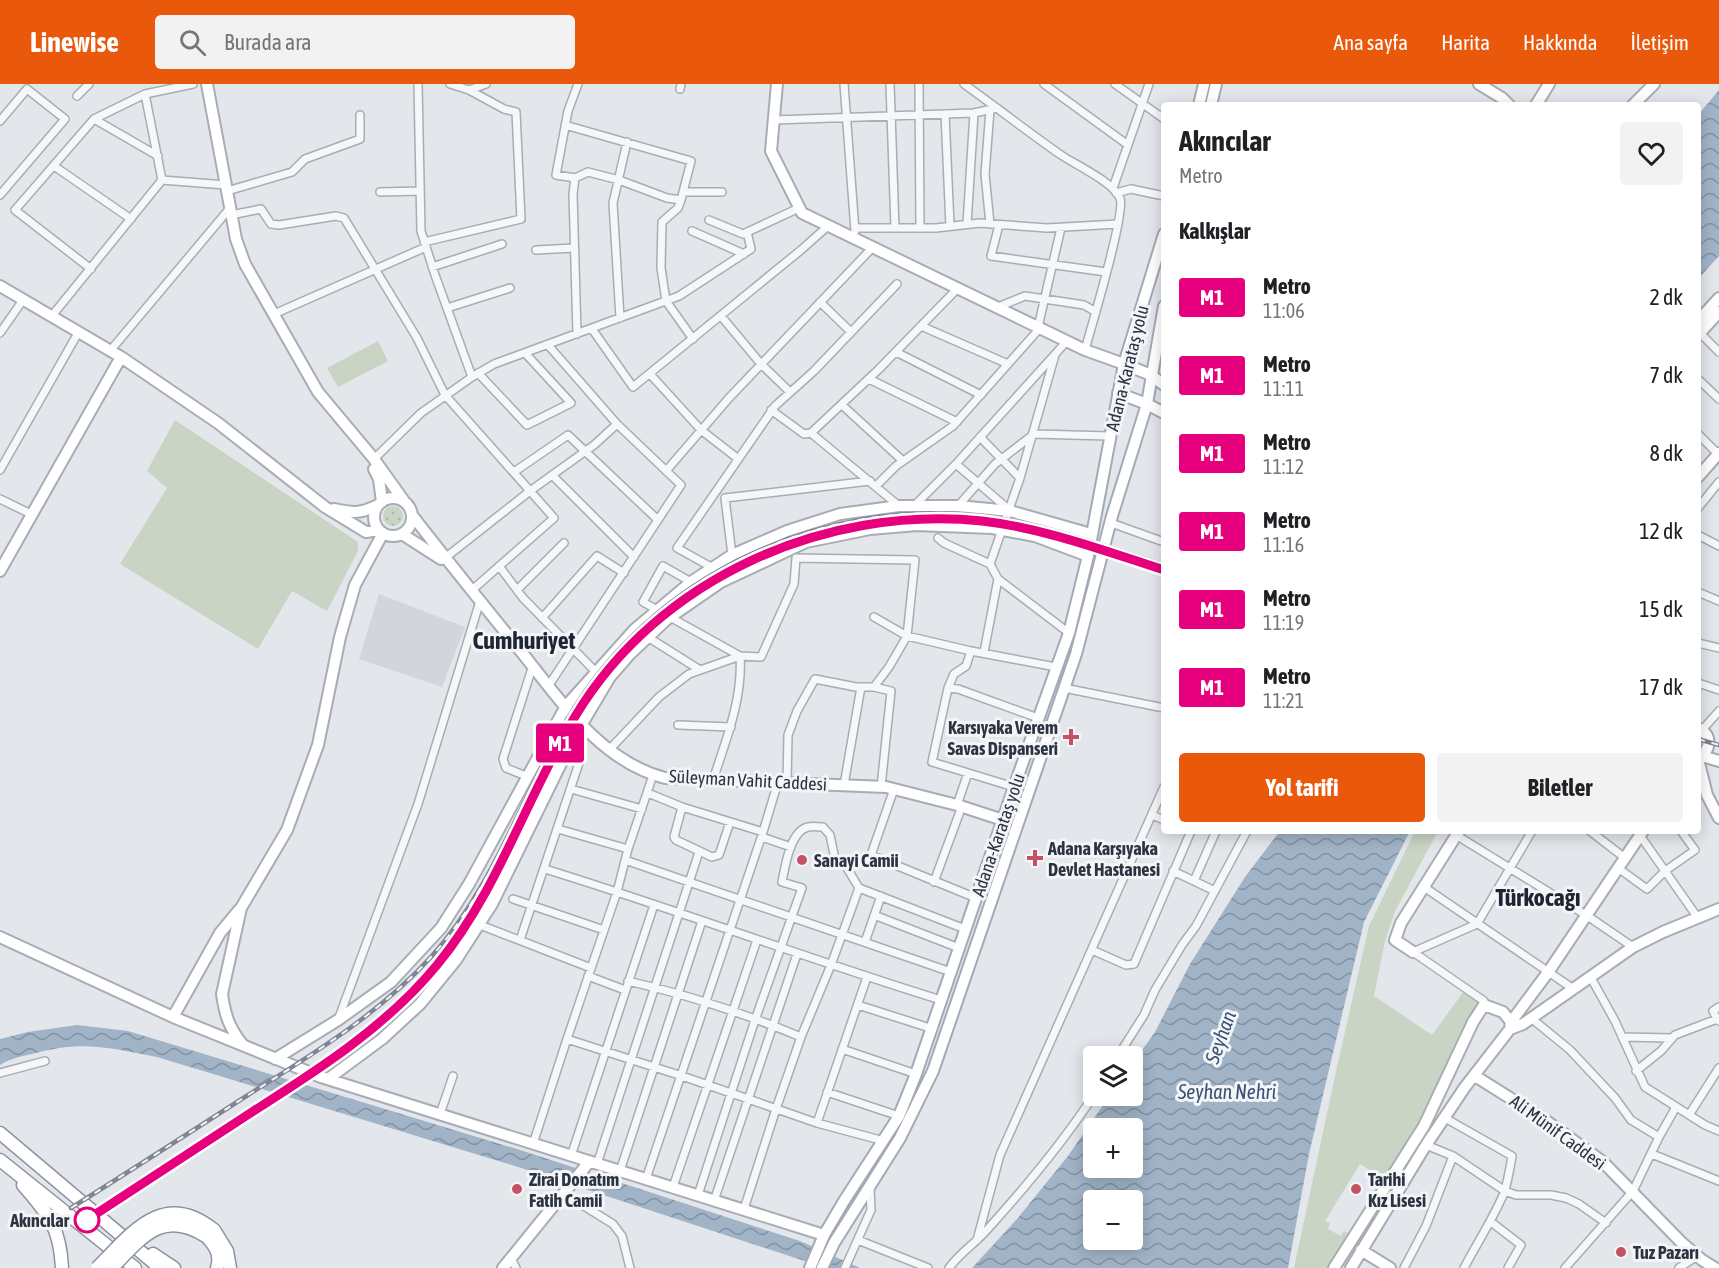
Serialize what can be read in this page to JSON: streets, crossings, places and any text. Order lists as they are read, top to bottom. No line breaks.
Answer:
{"streets":{"main road":["Adana-Karataş yolu","Süleyman Vahit Caddesi","Ali Münif Caddesi"]},"crossings":[["Adana-Karataş yolu","Süleyman Vahit Caddesi"]],"districts":["Cumhuriyet","Türkocağı"],"water":["Seyhan","Seyhan Nehri"],"places":{"health":["Karsıyaka Verem Savas Dispanseri","Adana Karşıyaka Devlet Hastanesi"],"other":["Sanayi Camii","Zirai Donatım Fatih Camii","Tarihi Kız Lisesi","Akıncılar","Tuz Pazarı"]},"lines":["metro line M1"],"page":{"header":"Linewise","search":"Burada ara","nav":["Ana sayfa","Harita","Hakkında","İletişim"],"on_map":"M1","heading":[["Akıncılar","Metro"],"Kalkışlar"],"list":[{"mark":"M1","name":"Metro","note":"11:06","value":"2 dk"},{"mark":"M1","name":"Metro","note":"11:11","value":"7 dk"},{"mark":"M1","name":"Metro","note":"11:12","value":"8 dk"},{"mark":"M1","name":"Metro","note":"11:16","value":"12 dk"},{"mark":"M1","name":"Metro","note":"11:19","value":"15 dk"},{"mark":"M1","name":"Metro","note":"11:21","value":"17 dk"}],"buttons":["Yol tarifi","Biletler"],"map_buttons":["+","−"]}}
